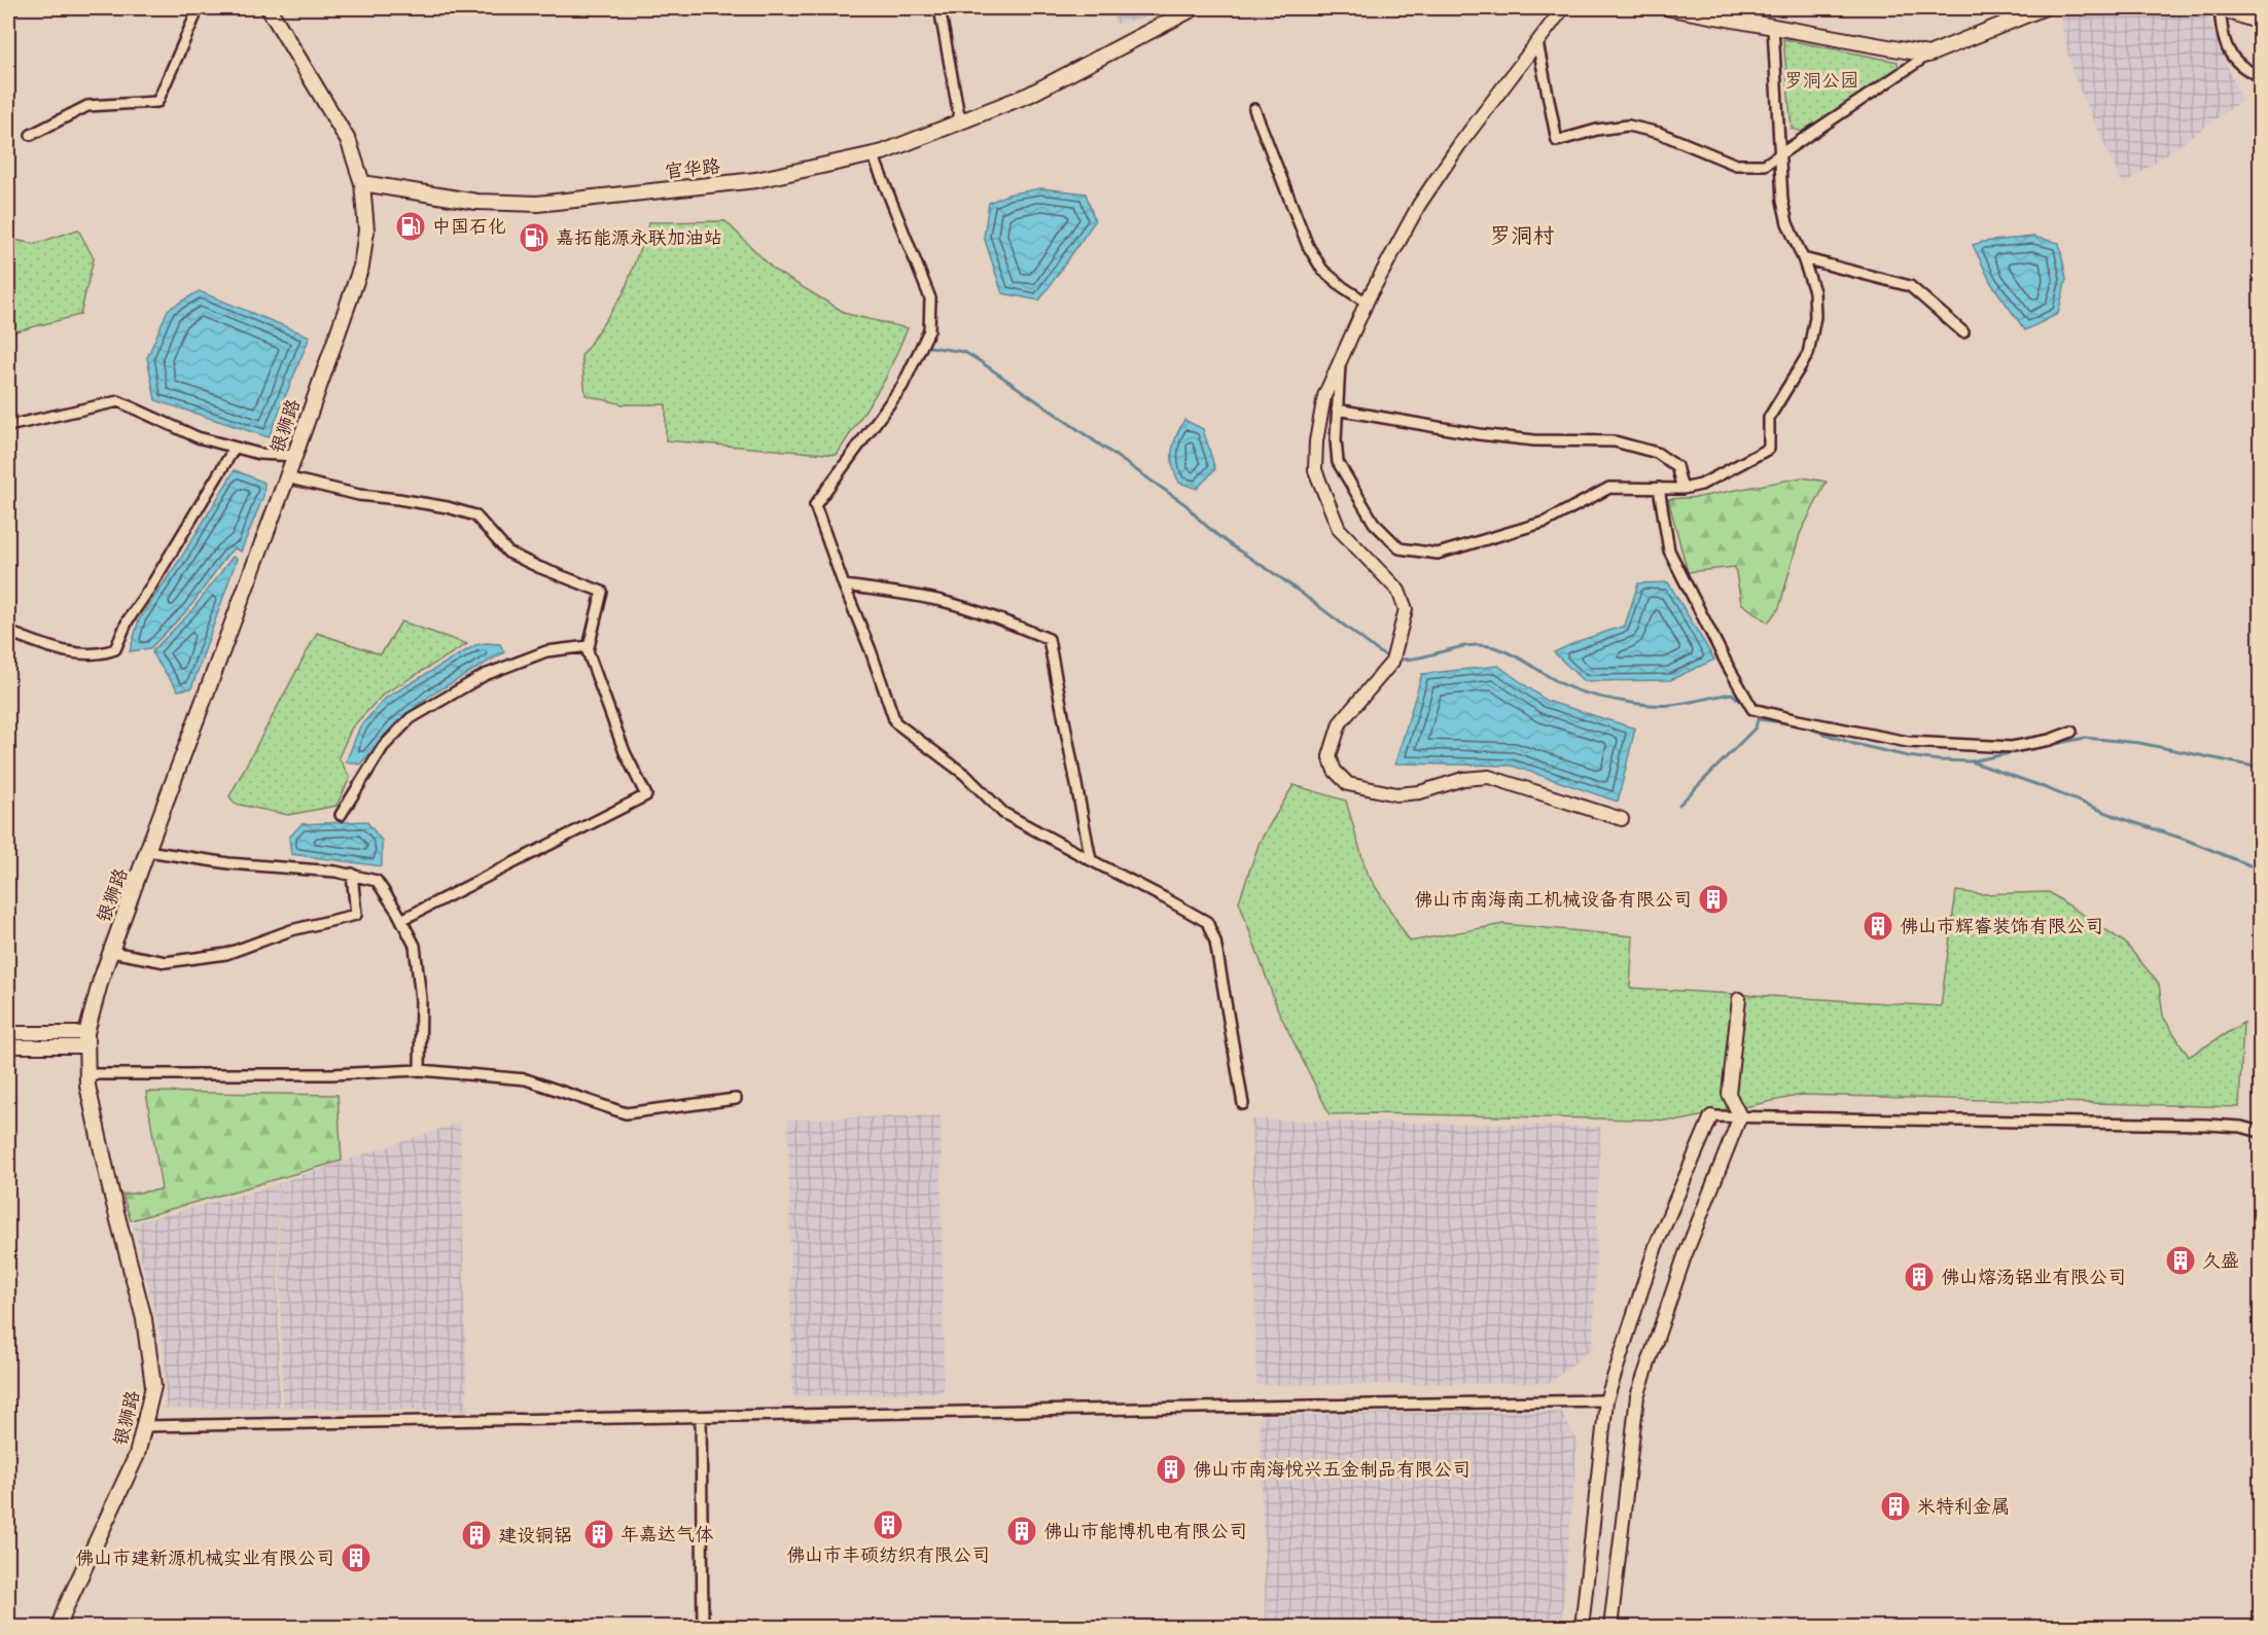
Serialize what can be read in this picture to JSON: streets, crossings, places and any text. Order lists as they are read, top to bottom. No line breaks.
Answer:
{"streets":{"main road":["官华路","银狮路"]},"crossings":[["官华路","银狮路"]],"districts":["罗洞村"],"parks":["罗洞公园"],"places":{"fuel station":["中国石化","嘉拓能源永联加油站"],"building":["佛山市南海南工机械设备有限公司","佛山市辉睿装饰有限公司","久盛","佛山熔汤铝业有限公司","佛山市南海悦兴五金制品有限公司","米特利金属","佛山市丰硕纺织有限公司","佛山市能博机电有限公司","年嘉达气体","建设铜铝","佛山市建新源机械实业有限公司"]}}
